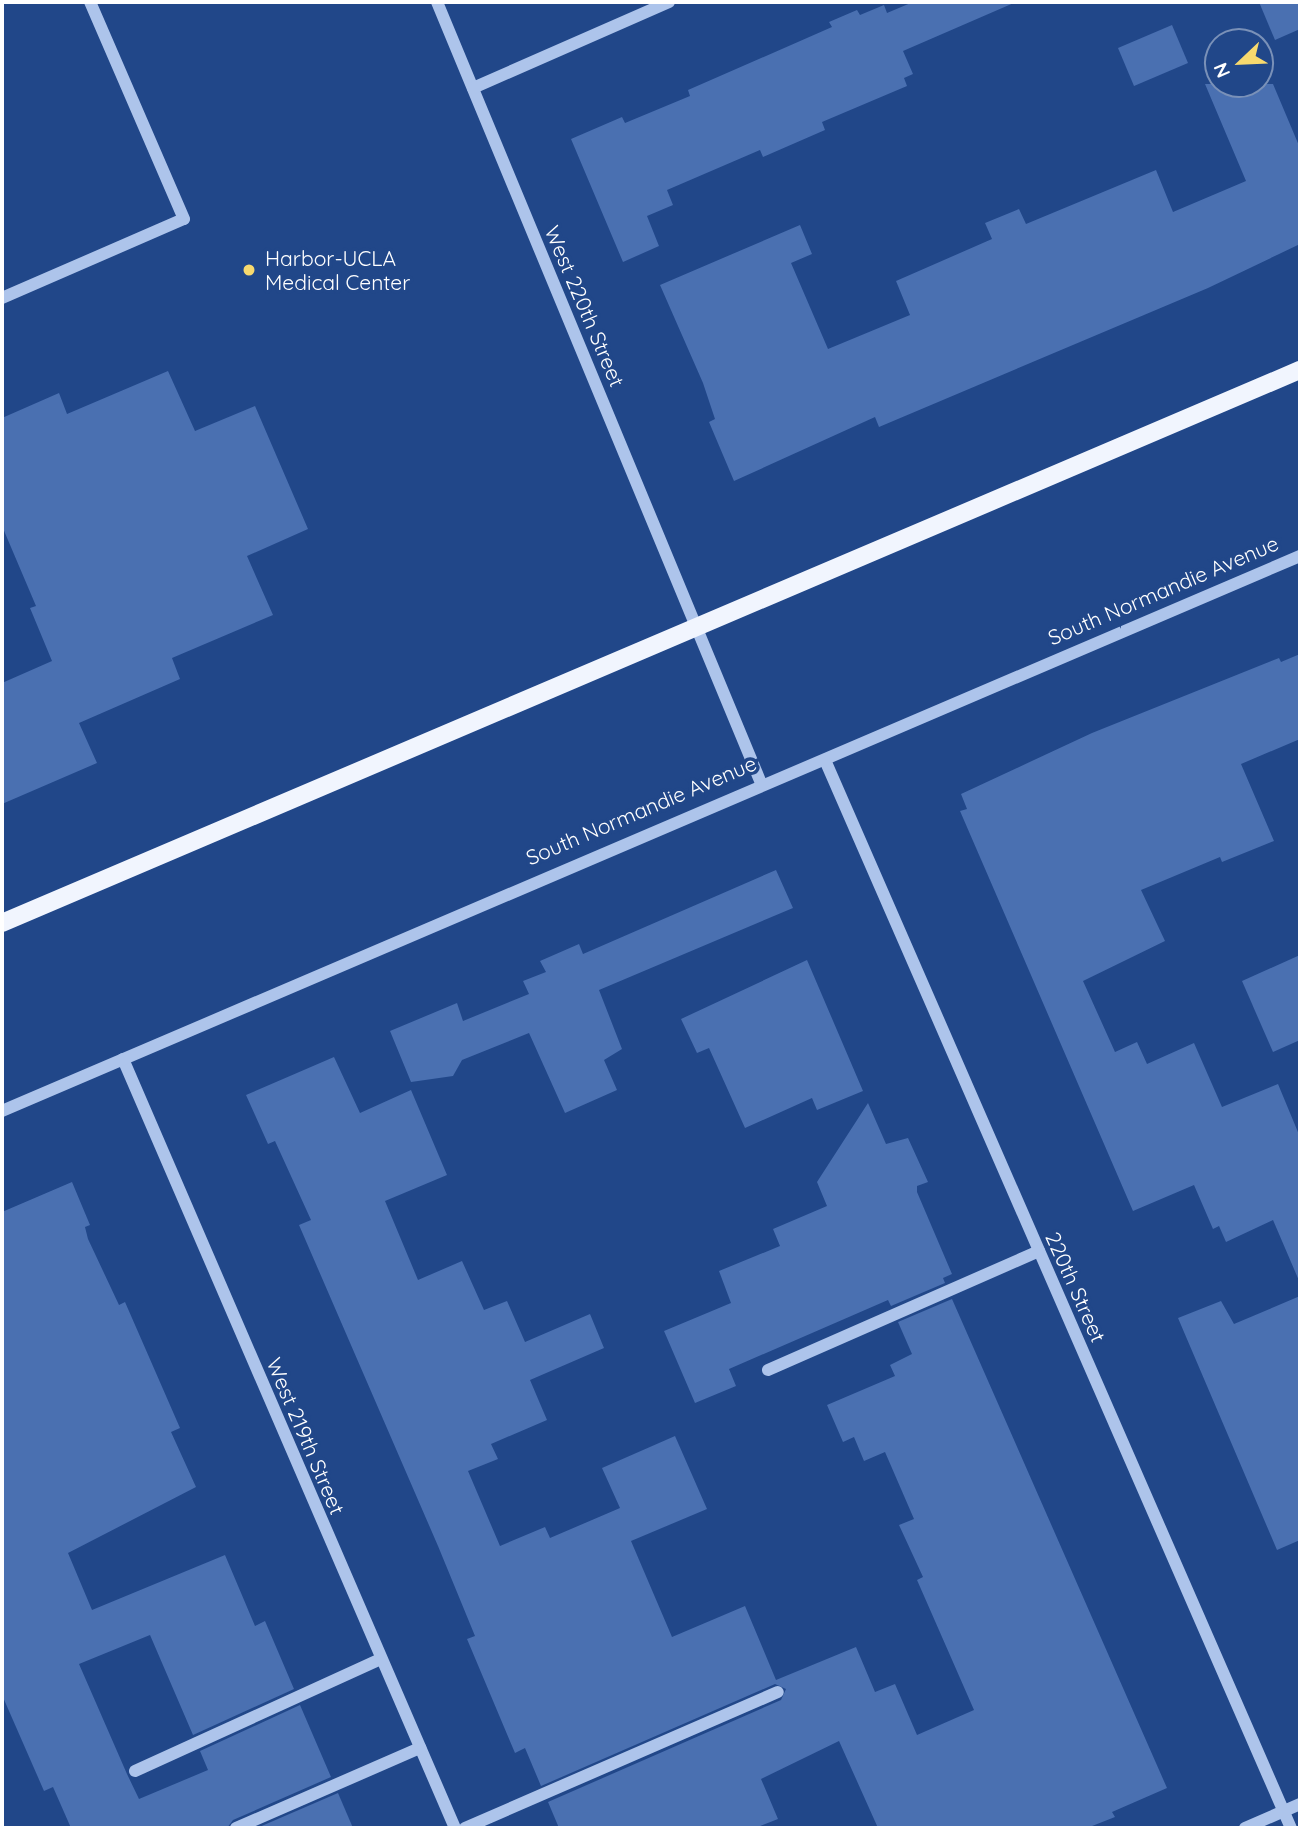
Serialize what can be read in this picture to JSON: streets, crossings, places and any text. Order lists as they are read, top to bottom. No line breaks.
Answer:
{"streets":{"street":["West 220th Street","South Normandie Avenue","220th Street","West 219th Street"]},"crossings":[["South Normandie Avenue","220th Street"],["South Normandie Avenue","West 219th Street"]],"places":["Harbor-UCLA Medical Center"],"north":"bottom left"}
